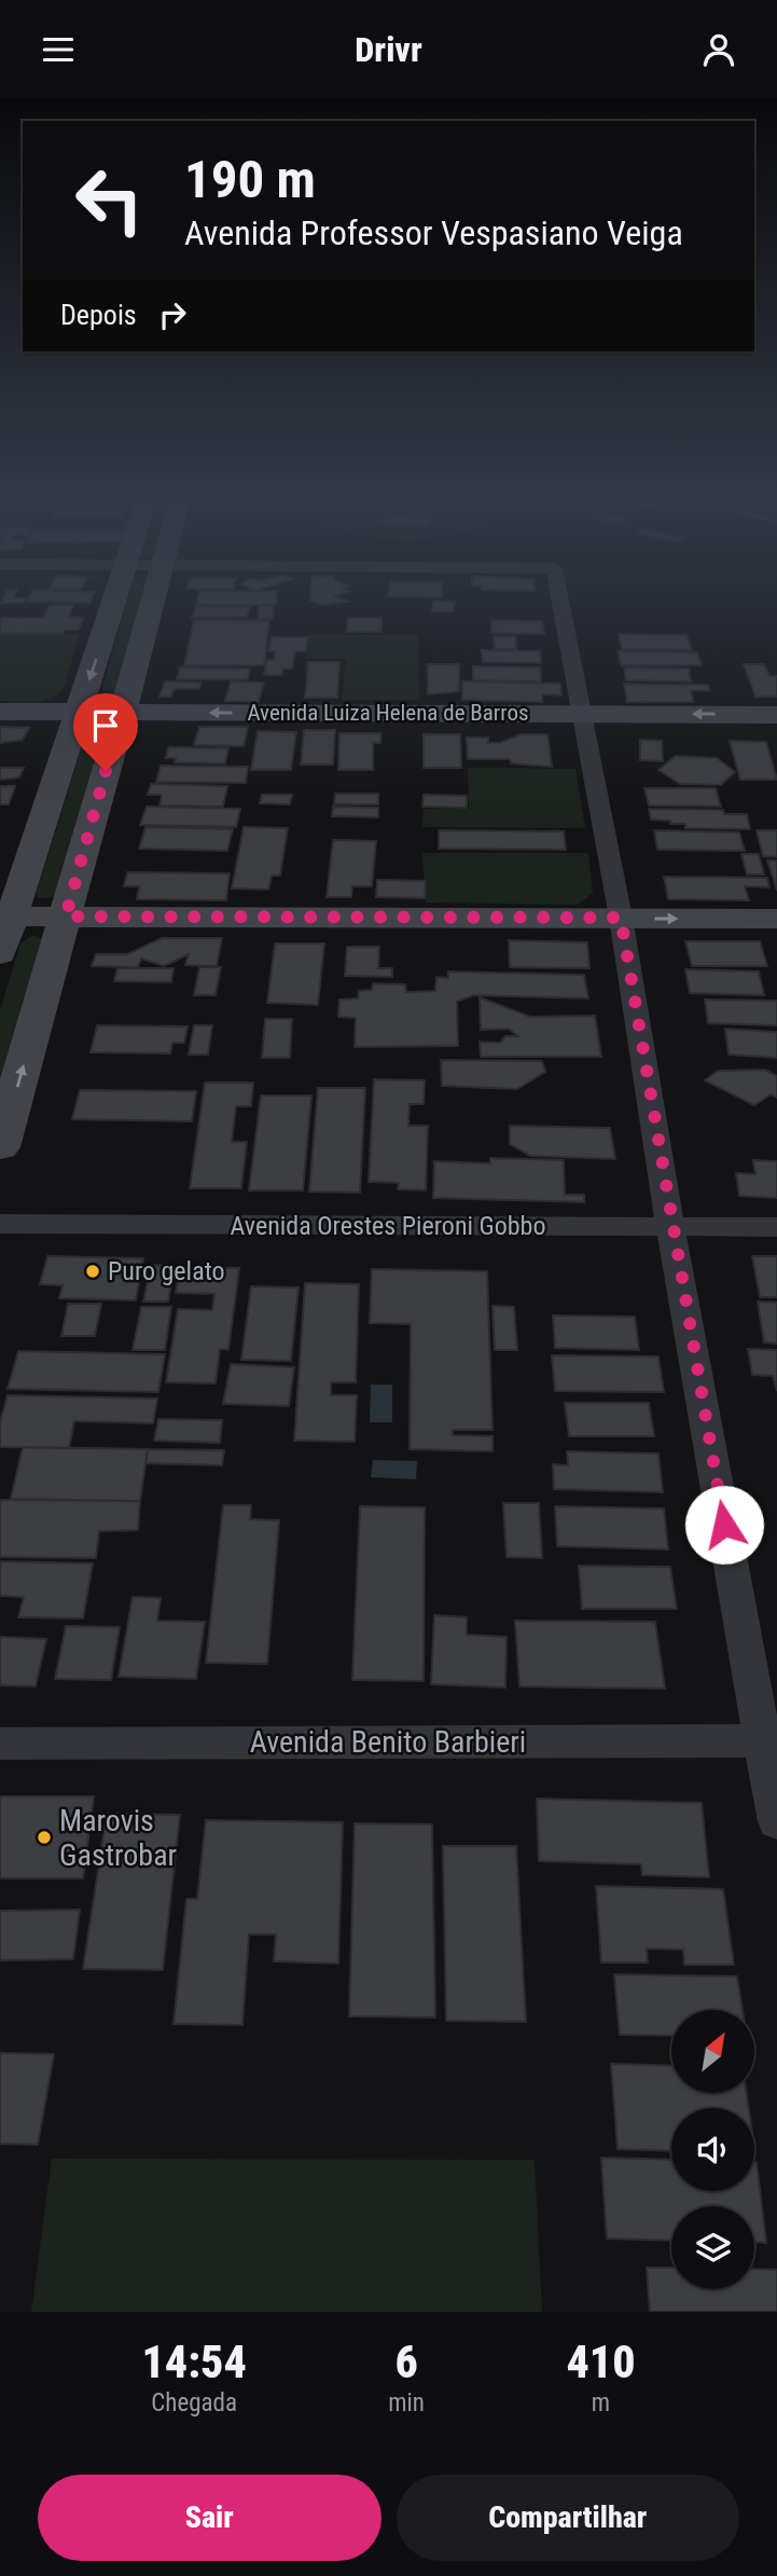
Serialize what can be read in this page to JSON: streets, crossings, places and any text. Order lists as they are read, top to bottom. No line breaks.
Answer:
{"streets":{"main road":["Avenida Luiza Helena de Barros"],"street":["Avenida Orestes Pieroni Gobbo","Avenida Benito Barbieri"]},"places":["Puro gelato","Marovis Gastrobar"],"north":"top right","page":{"header":"Drivr","turn":["190 m","Avenida Professor Vespasiano Veiga"],"then":"Depois","eta":["14:54","Chegada","6","min","410","m"],"buttons":["Sair","Compartilhar"]}}
